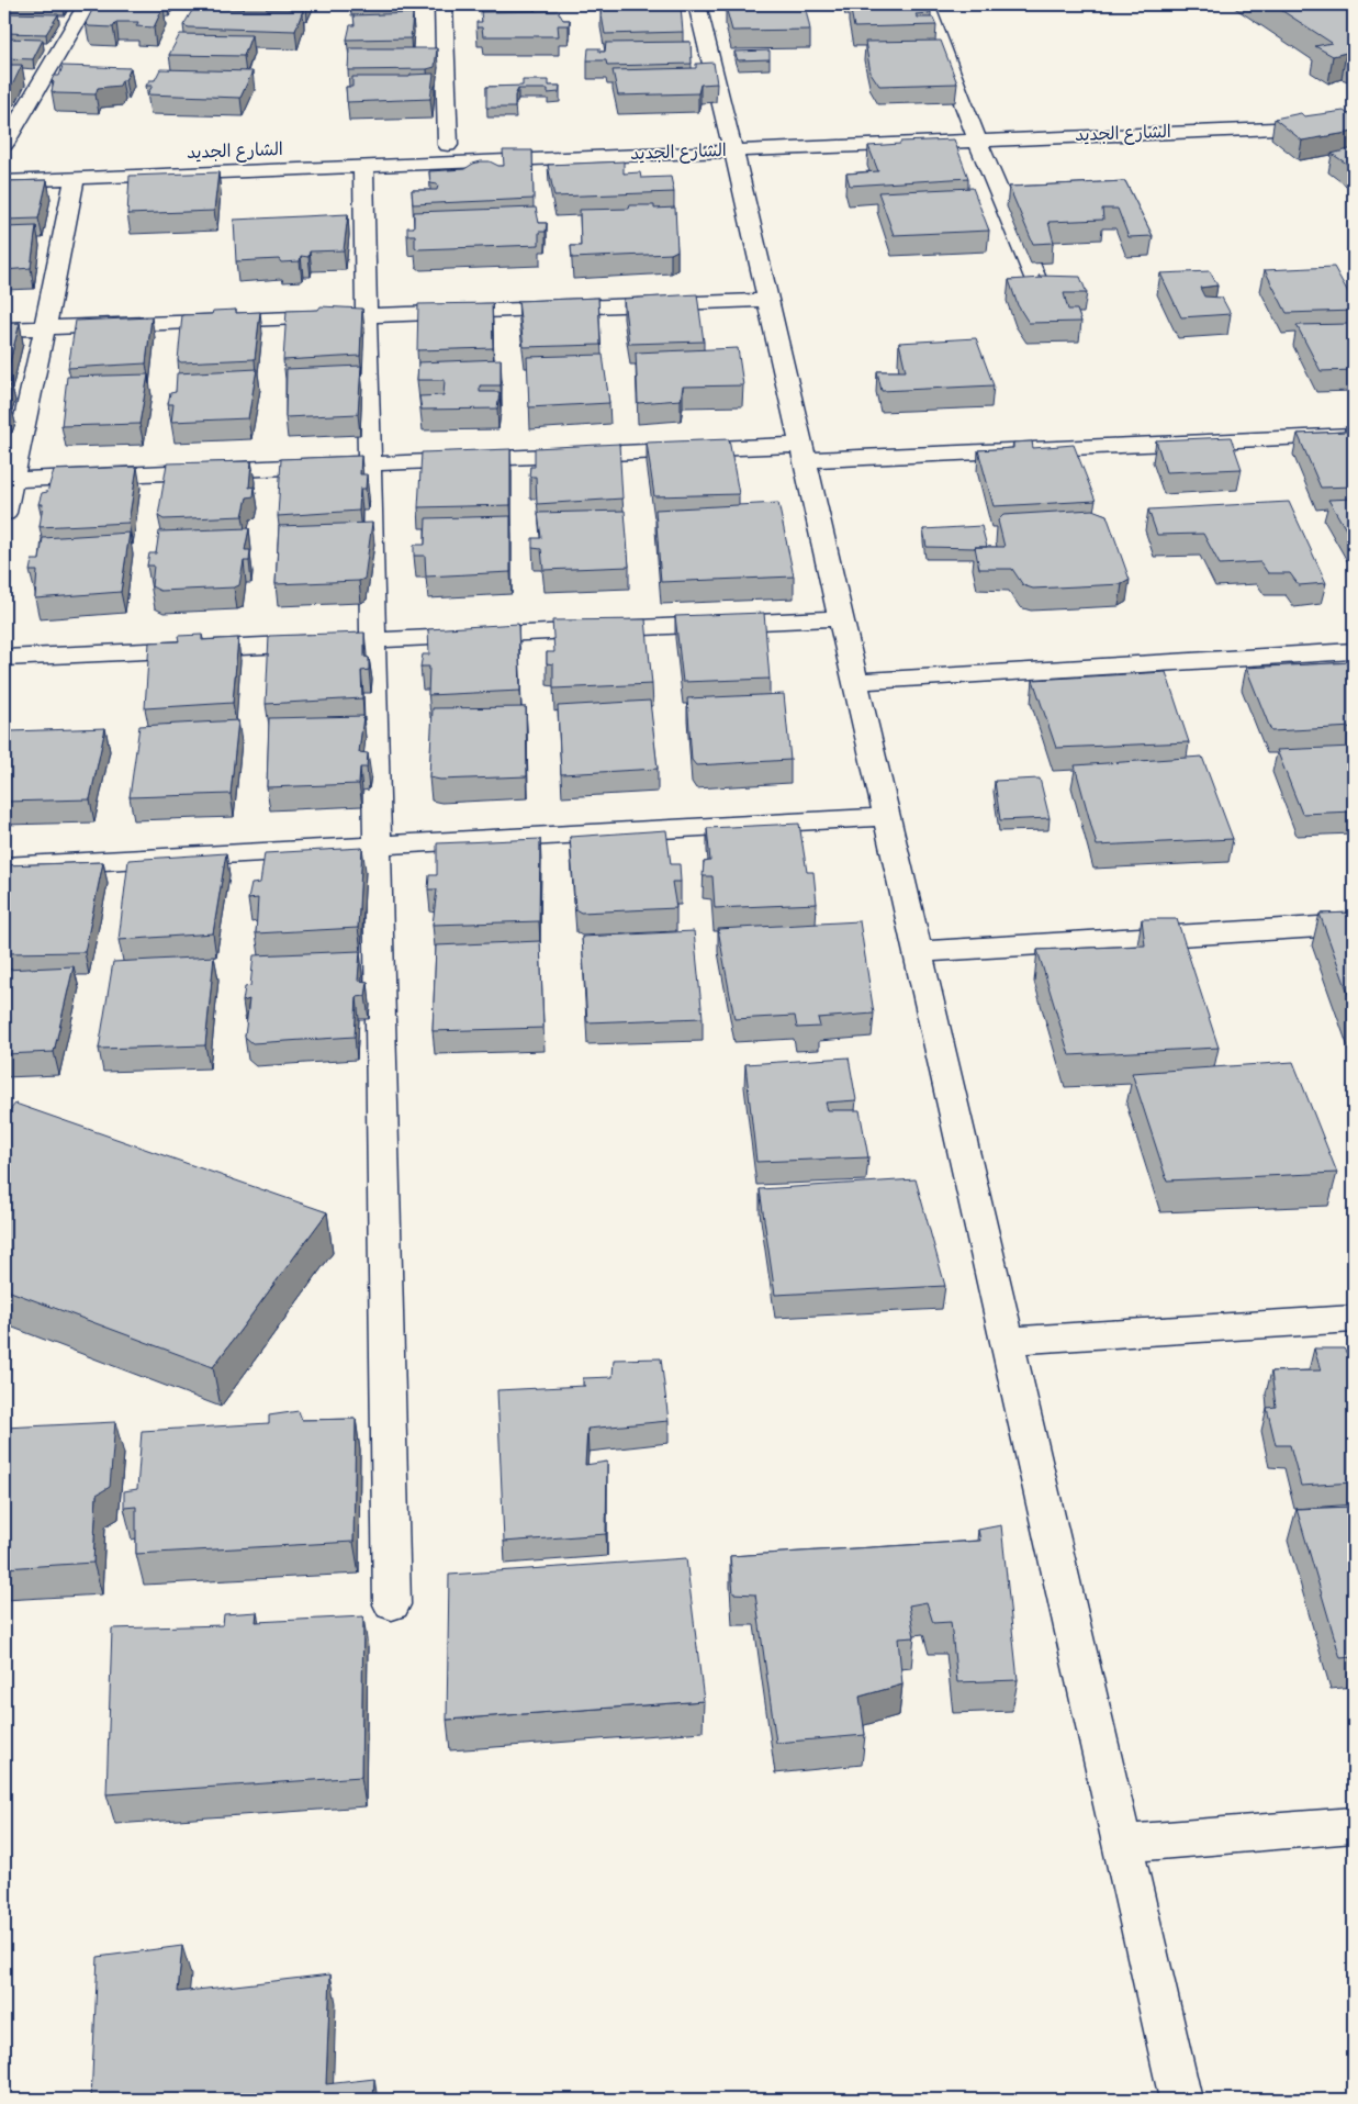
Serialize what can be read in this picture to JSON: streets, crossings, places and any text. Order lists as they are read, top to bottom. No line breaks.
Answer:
{"streets":{"street":["الشارع الجديد"]}}
